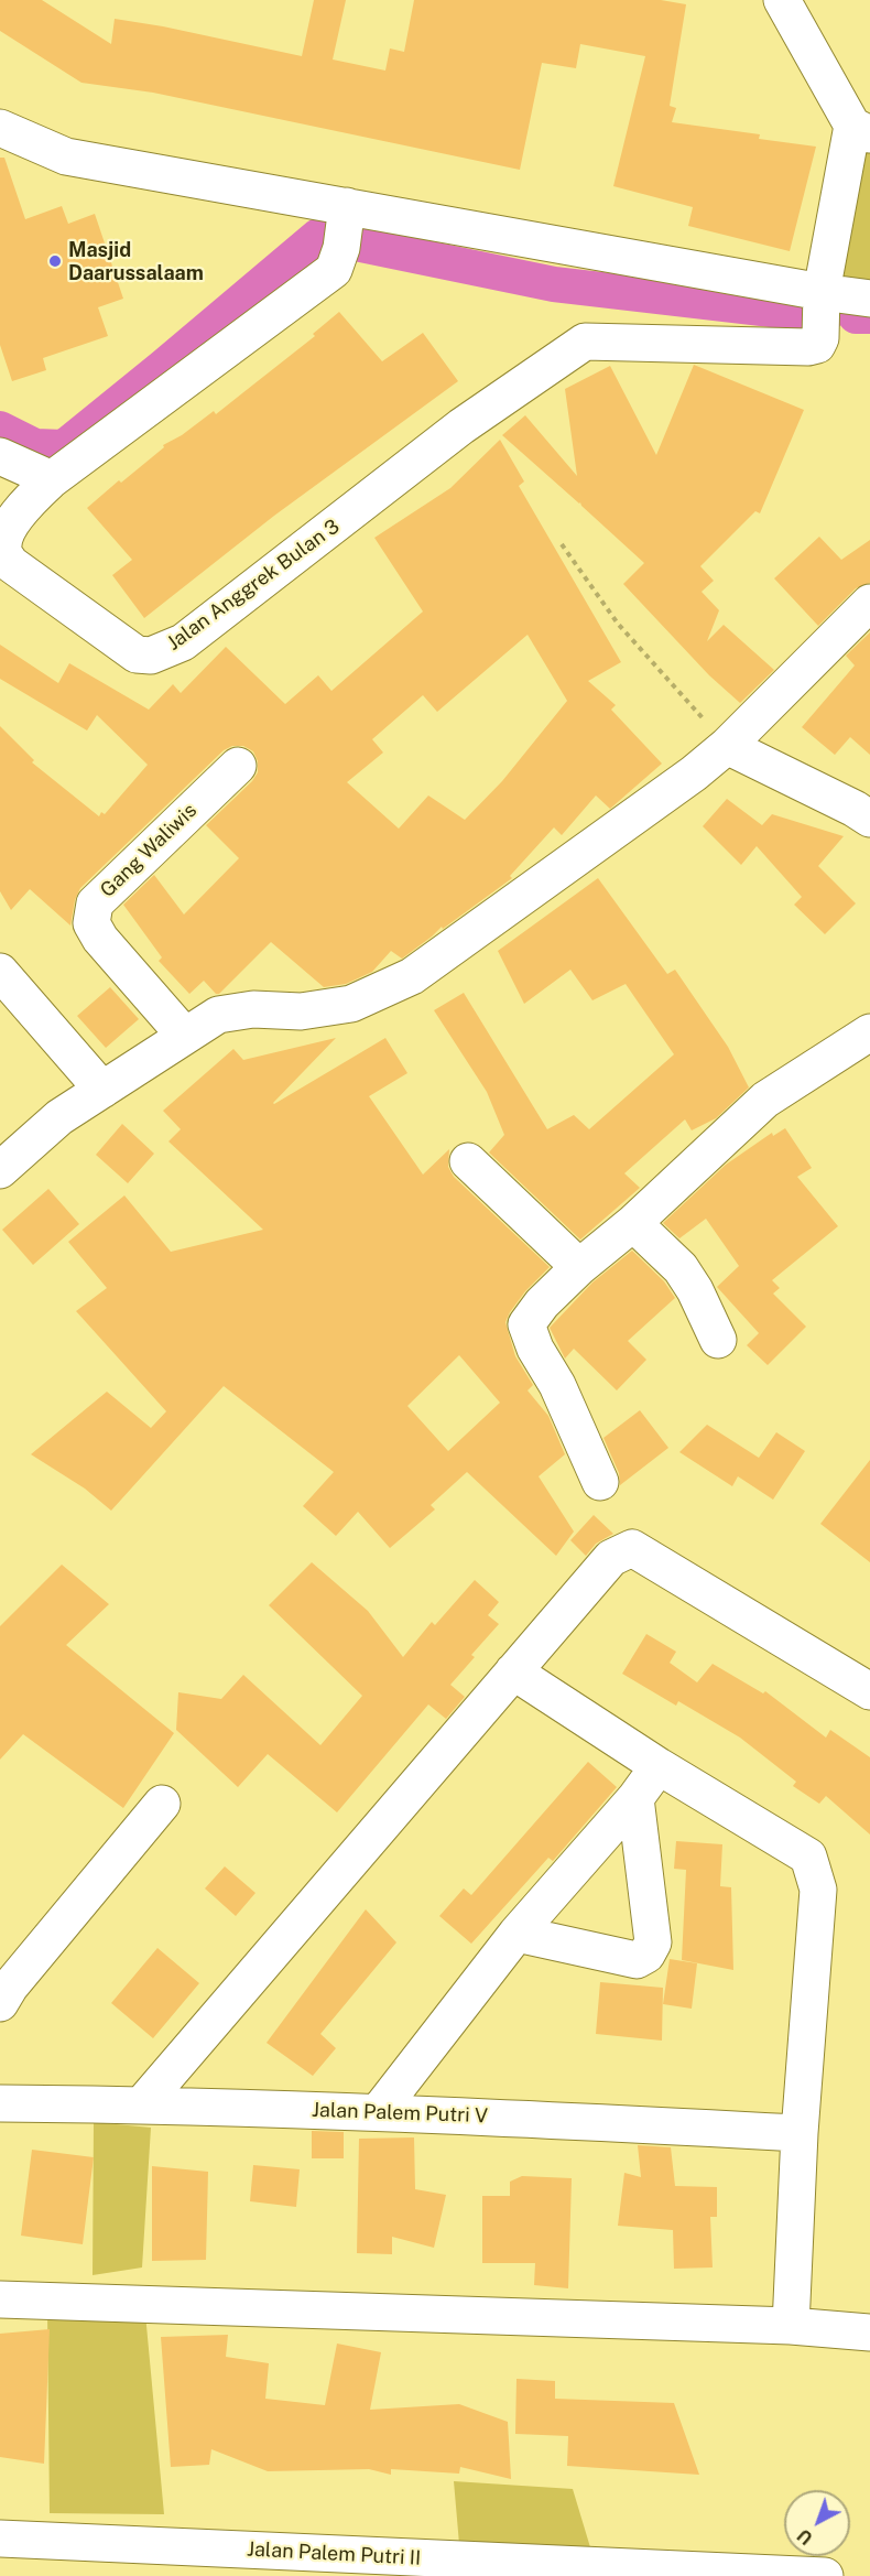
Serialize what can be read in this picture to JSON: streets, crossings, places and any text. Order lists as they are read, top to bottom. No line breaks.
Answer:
{"streets":{"street":["Jalan Anggrek Bulan 3","Gang Waliwis","Jalan Palem Putri V","Jalan Palem Putri II"]},"places":["Masjid Daarussalaam"],"north":"bottom left"}
